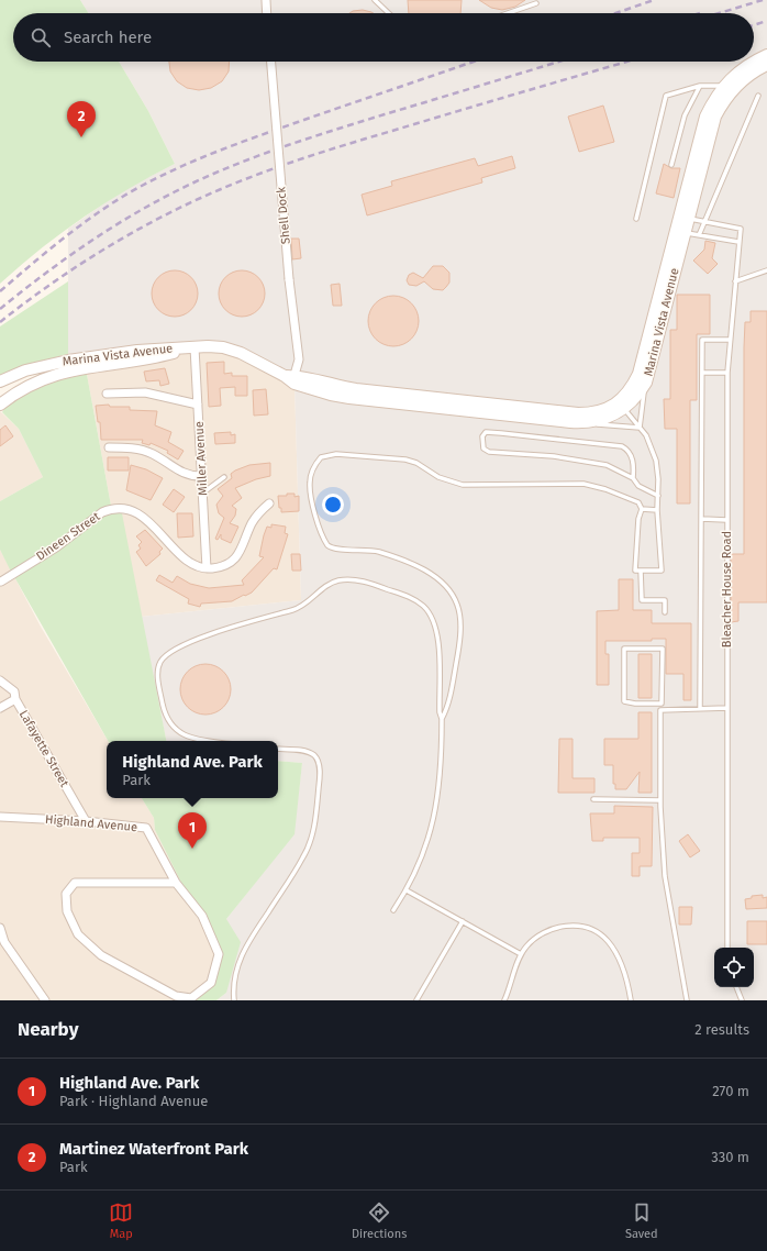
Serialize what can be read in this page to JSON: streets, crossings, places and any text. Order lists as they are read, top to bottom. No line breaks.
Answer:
{"streets":{"main road":["Marina Vista Avenue"],"street":["Shell Dock","Miller Avenue","Dineen Street","Lafayette Street","Highland Avenue"],"lane":["Bleacher House Road"]},"crossings":[["Shell Dock","Marina Vista Avenue"],["Marina Vista Avenue","Miller Avenue"],["Miller Avenue","Dineen Street"],["Lafayette Street","Highland Avenue"]],"page":{"search":"Search here","pins":["2","1"],"popup":["Highland Ave. Park","Park"],"heading":["Nearby","2 results"],"list":[{"mark":"1","name":"Highland Ave. Park","note":"Park · Highland Avenue","value":"270 m"},{"mark":"2","name":"Martinez Waterfront Park","note":"Park","value":"330 m"}],"nav":["Map","Directions","Saved"]}}
